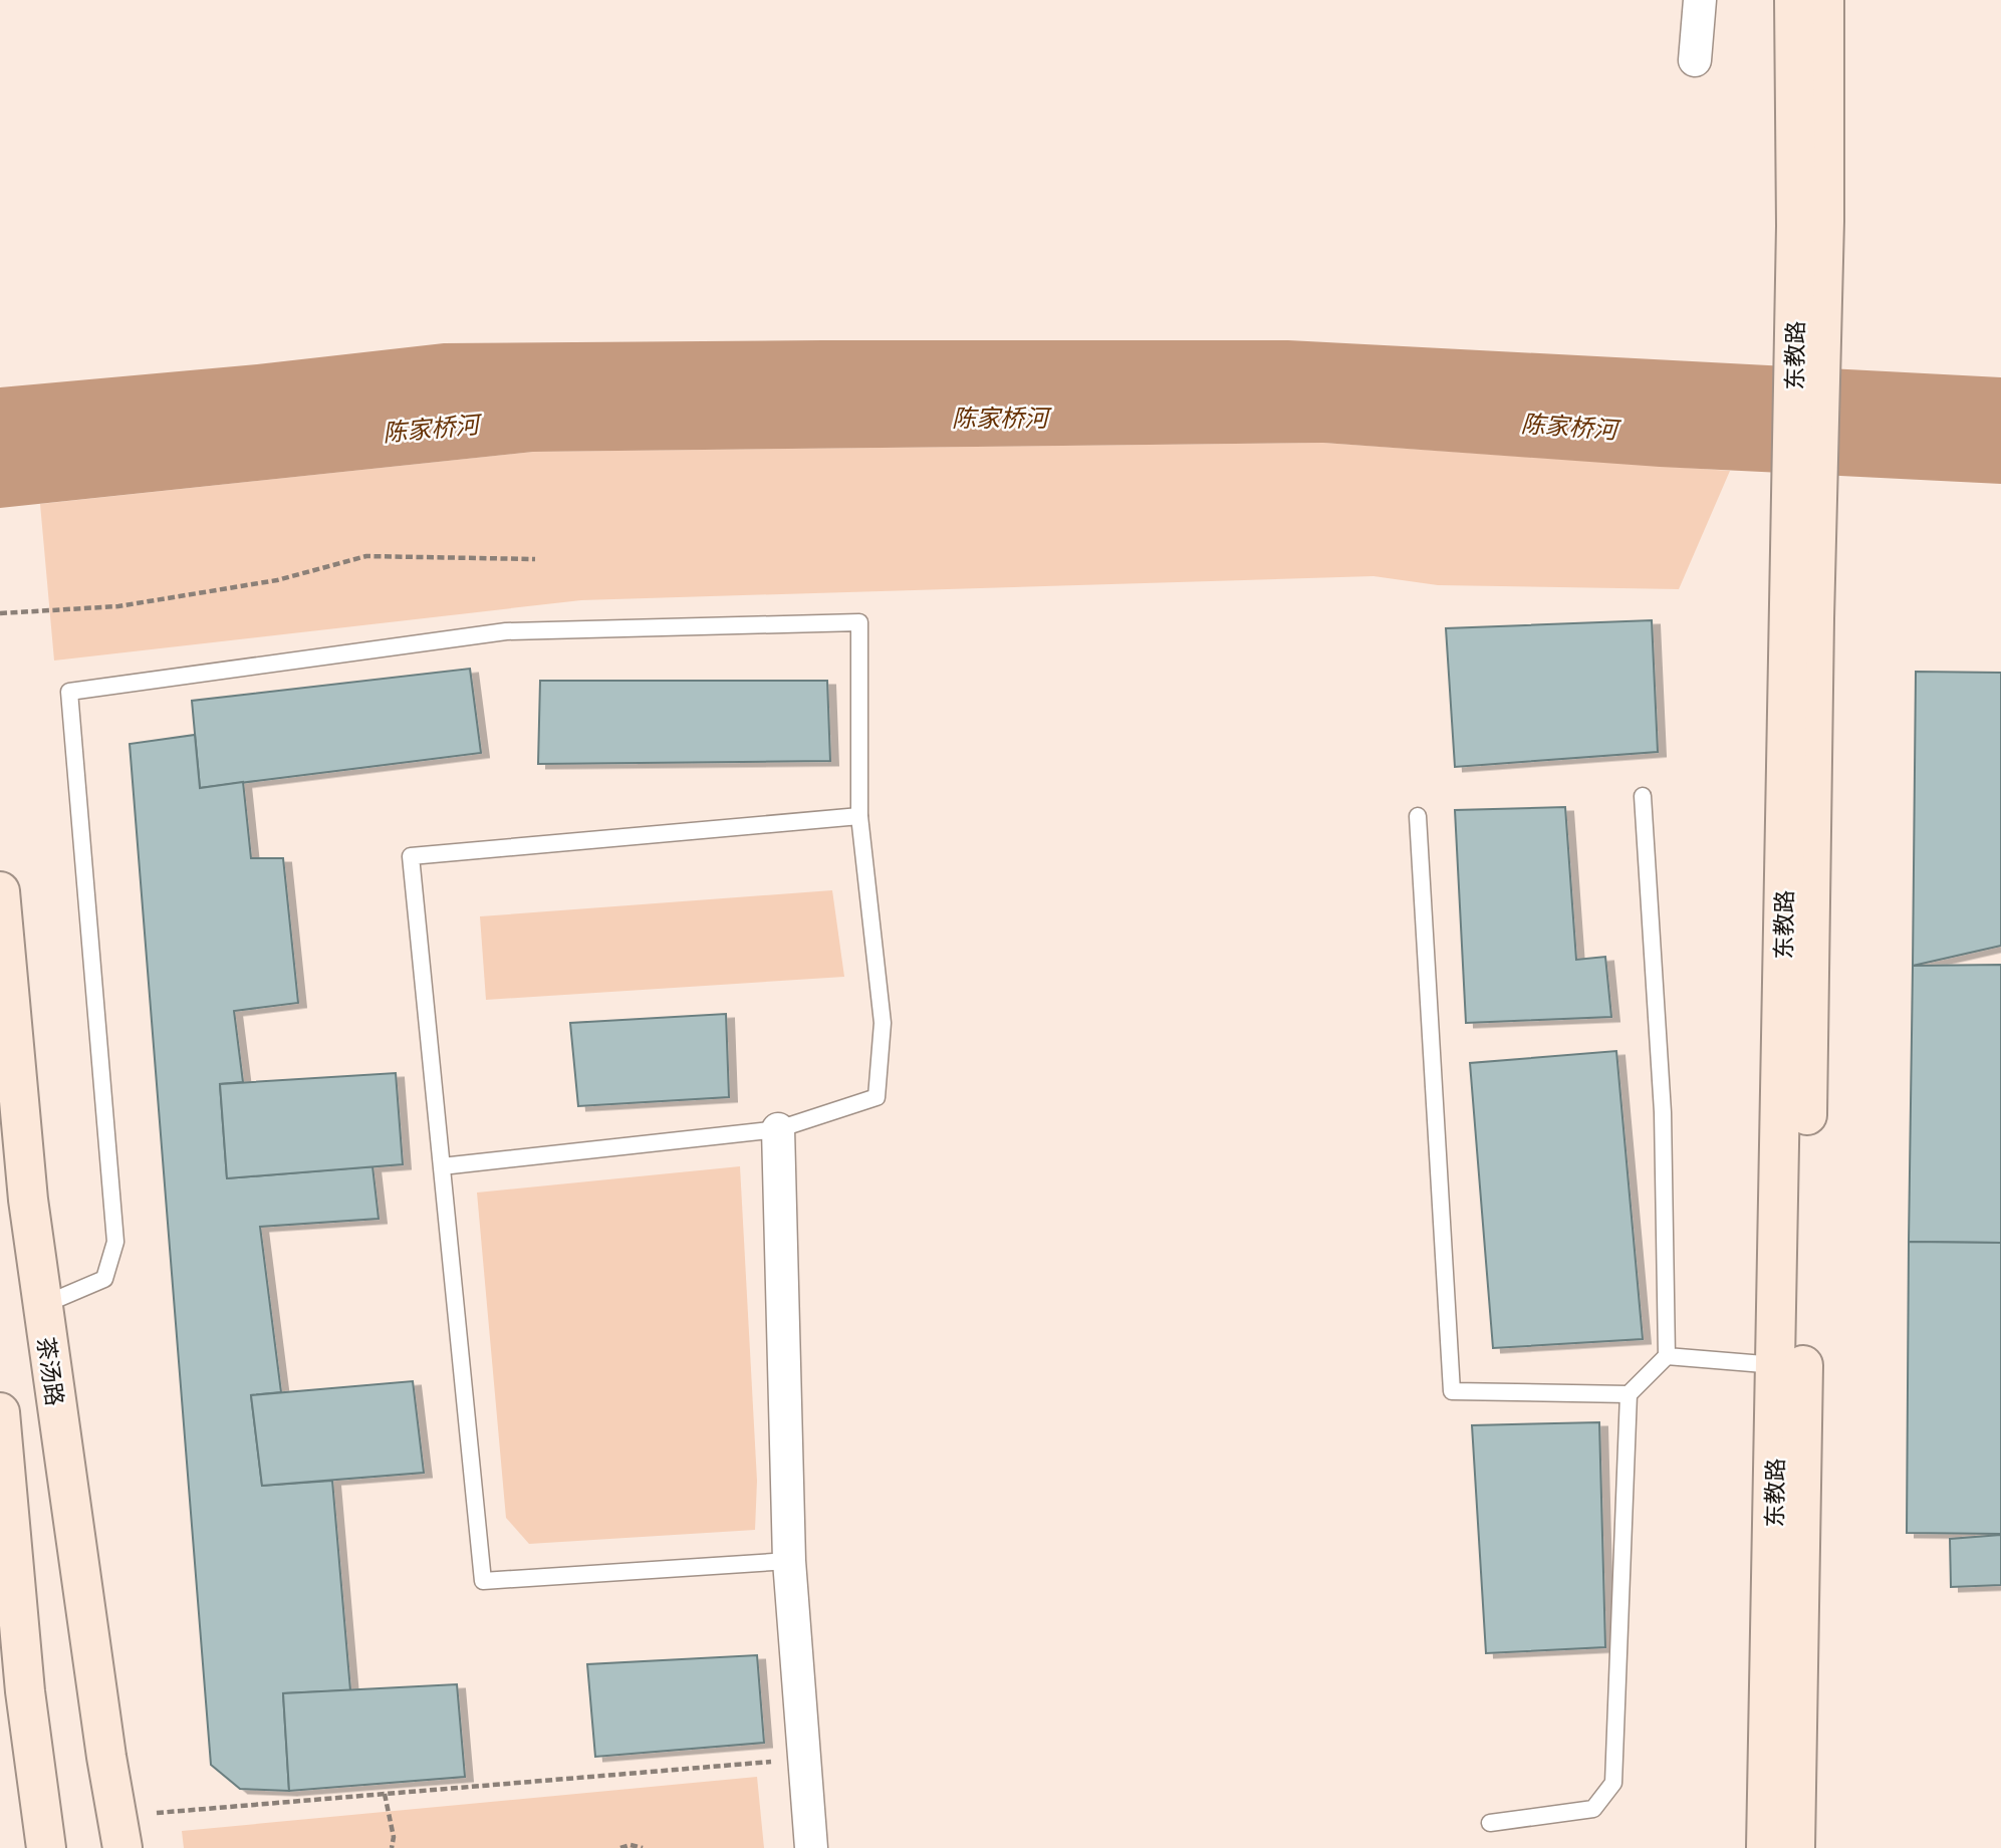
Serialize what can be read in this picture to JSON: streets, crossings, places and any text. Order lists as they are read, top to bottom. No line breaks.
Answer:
{"streets":{"street":["东教路","茶汤路"]},"water":["陈家桥河"]}
